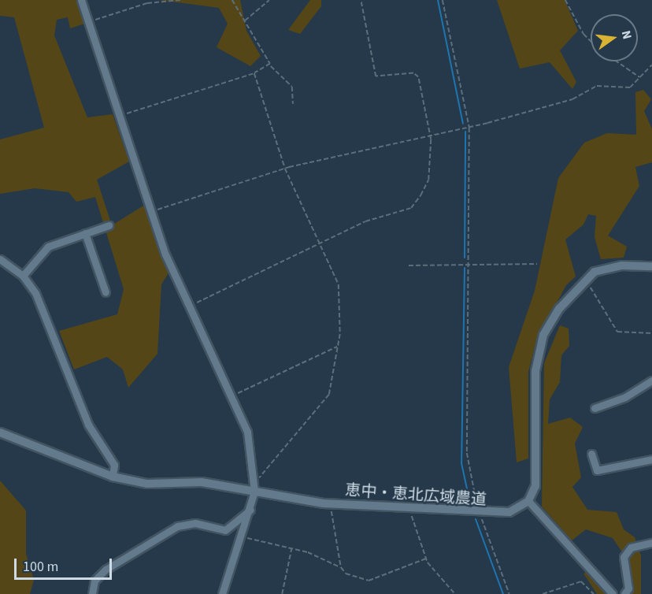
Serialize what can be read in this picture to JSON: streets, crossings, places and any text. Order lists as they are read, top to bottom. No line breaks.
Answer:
{"streets":{"street":["恵中・恵北広域農道"]},"scale_bar":"100 m","north":"right"}
